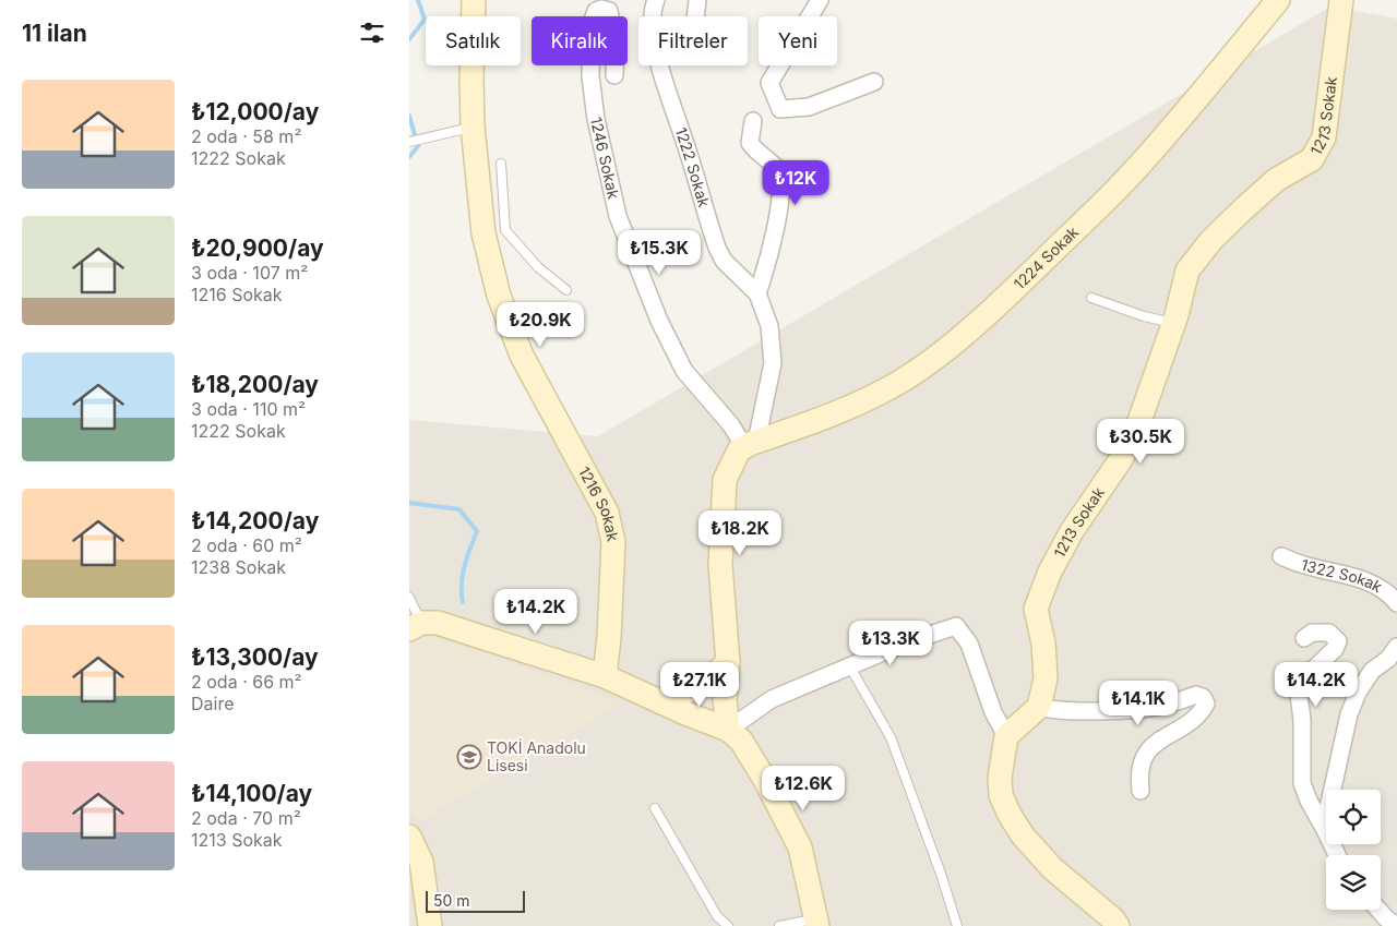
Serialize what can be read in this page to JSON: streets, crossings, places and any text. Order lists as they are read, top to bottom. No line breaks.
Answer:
{"streets":{"street":["1213 Sokak","1246 Sokak","1222 Sokak","1224 Sokak","1216 Sokak","1322 Sokak"]},"crossings":[["1246 Sokak","1222 Sokak"],["1246 Sokak","1224 Sokak"],["1222 Sokak","1224 Sokak"]],"places":{"school or university":["TOKİ Anadolu Lisesi"]},"scale_bar":"50 m","page":{"heading":"11 ilan","chip":["Satılık","Kiralık","Filtreler","Yeni"],"list":[{"name":"₺12,000/ay","note":"2 oda · 58 m² · 1222 Sokak"},{"name":"₺20,900/ay","note":"3 oda · 107 m² · 1216 Sokak"},{"name":"₺18,200/ay","note":"3 oda · 110 m² · 1222 Sokak"},{"name":"₺14,200/ay","note":"2 oda · 60 m² · 1238 Sokak"},{"name":"₺13,300/ay","note":"2 oda · 66 m² · Daire"},{"name":"₺14,100/ay","note":"2 oda · 70 m² · 1213 Sokak"}],"price":["₺12K","₺15.3K","₺20.9K","₺30.5K","₺18.2K","₺14.2K","₺13.3K","₺27.1K","₺14.2K","₺14.1K","₺12.6K"],"scale":"50 m"}}
